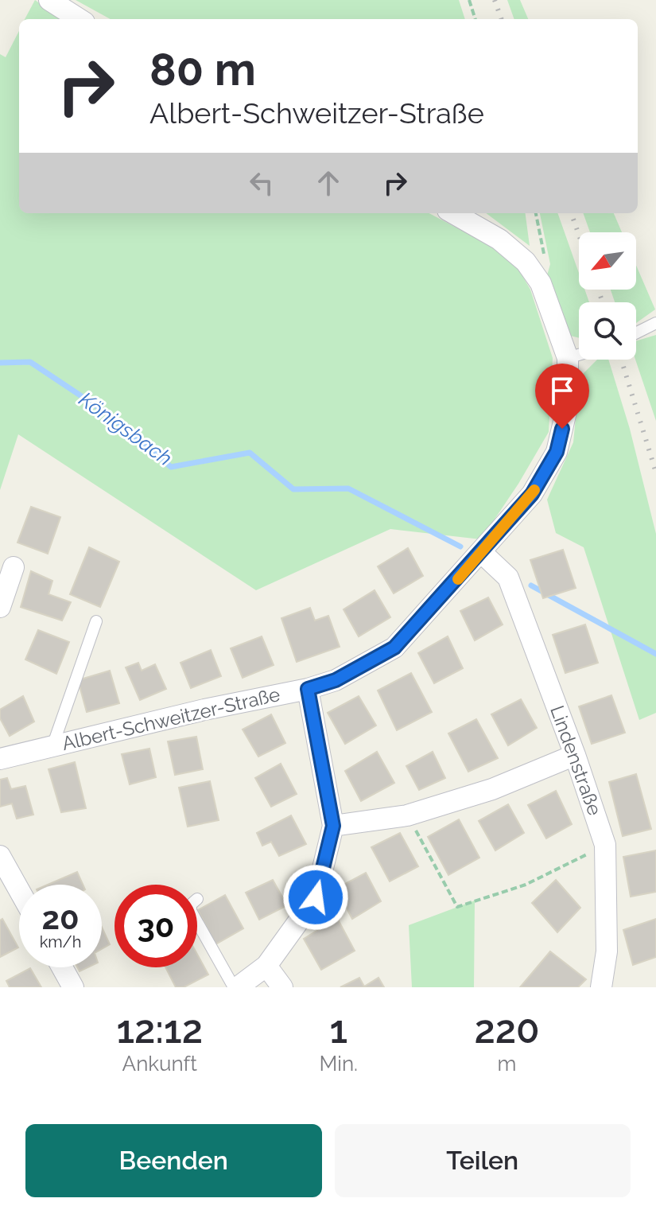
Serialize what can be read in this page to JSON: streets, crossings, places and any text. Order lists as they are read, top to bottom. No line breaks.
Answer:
{"streets":{"street":["Albert-Schweitzer-Straße","Lindenstraße"]},"crossings":[["Albert-Schweitzer-Straße","Lindenstraße"]],"water":["Königsbach"],"north":"bottom left","page":{"turn":["80 m","Albert-Schweitzer-Straße"],"speed":"20 km/h","limit":"30","eta":["12:12","Ankunft","1","Min.","220","m"],"buttons":["Beenden","Teilen"]}}
